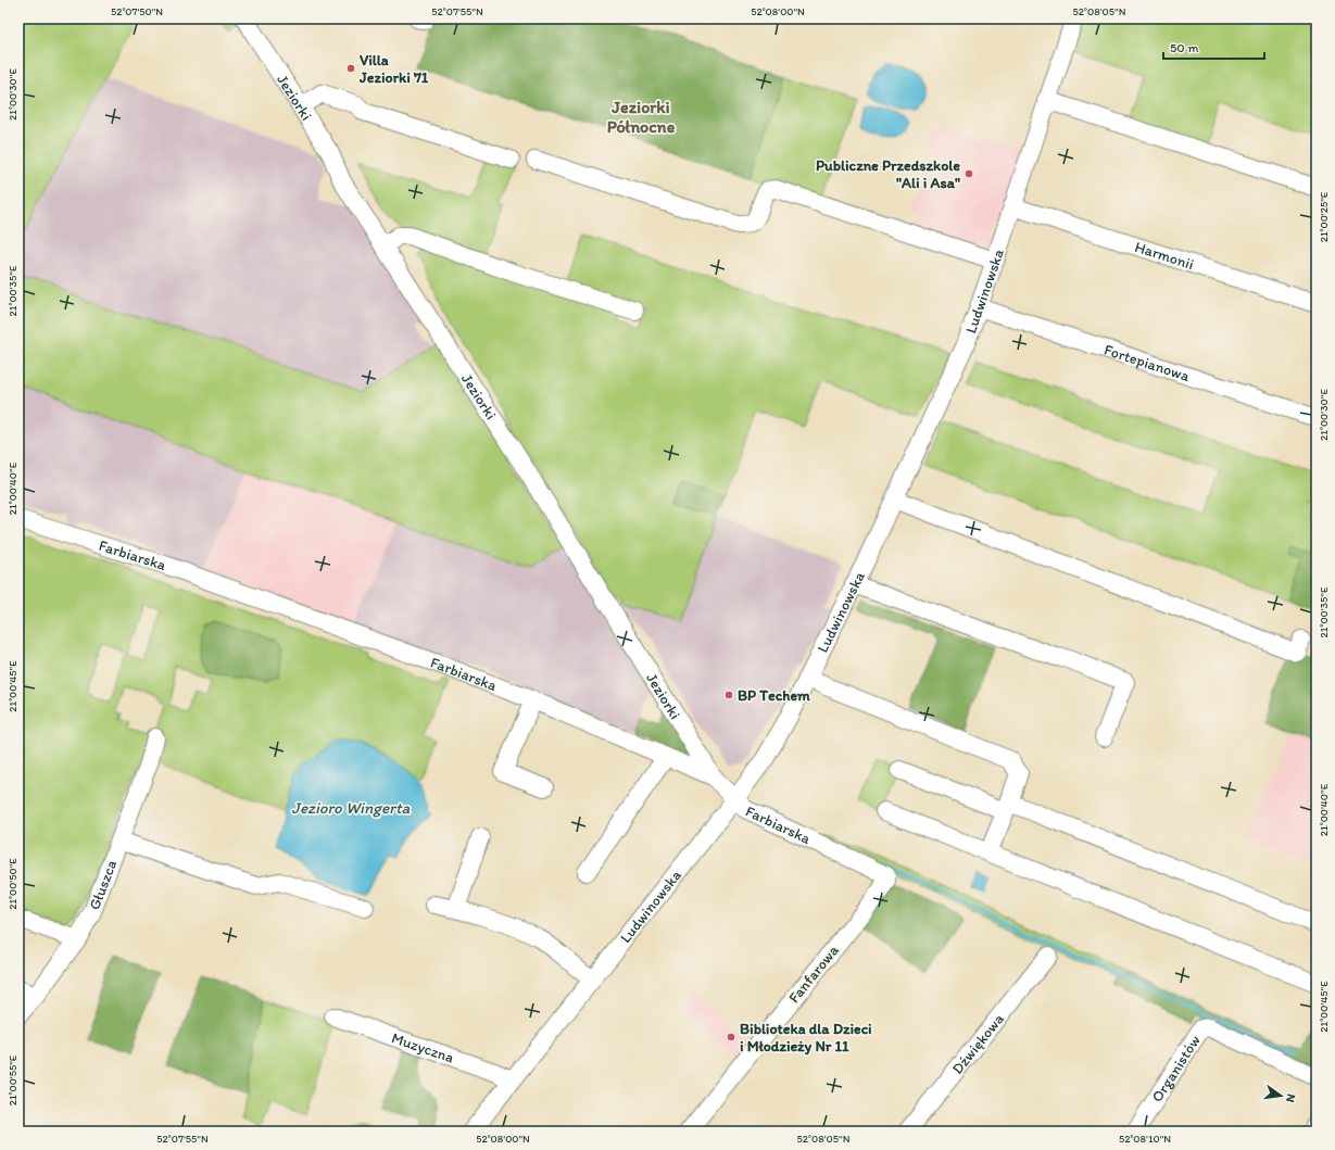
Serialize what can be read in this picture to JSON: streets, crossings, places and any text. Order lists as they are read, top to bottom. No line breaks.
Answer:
{"streets":{"street":["Jeziorki","Harmonii","Ludwinowska","Fortepianowa","Farbiarska","Głuszca","Fanfarowa","Dźwiękowa","Muzyczna","Organistów"]},"crossings":[["Jeziorki","Farbiarska"],["Harmonii","Ludwinowska"],["Ludwinowska","Fortepianowa"],["Ludwinowska","Farbiarska"],["Ludwinowska","Muzyczna"],["Farbiarska","Fanfarowa"]],"districts":["Jeziorki Północne"],"water":["Jezioro Wingerta"],"places":["Villa Jeziorki 71","Publiczne Przedszkole \"Ali i Asa\"","BP Techem","Biblioteka dla Dzieci i Młodzieży Nr 11"],"scale_bar":"50 m","north":"right","coordinates":["52°07'50\"N","52°07'55\"N","52°08'00\"N","52°08'05\"N","21°00'30\"E","21°00'25\"E","21°00'35\"E","21°00'40\"E","21°00'45\"E","21°00'50\"E","21°00'55\"E","52°08'10\"N"]}
